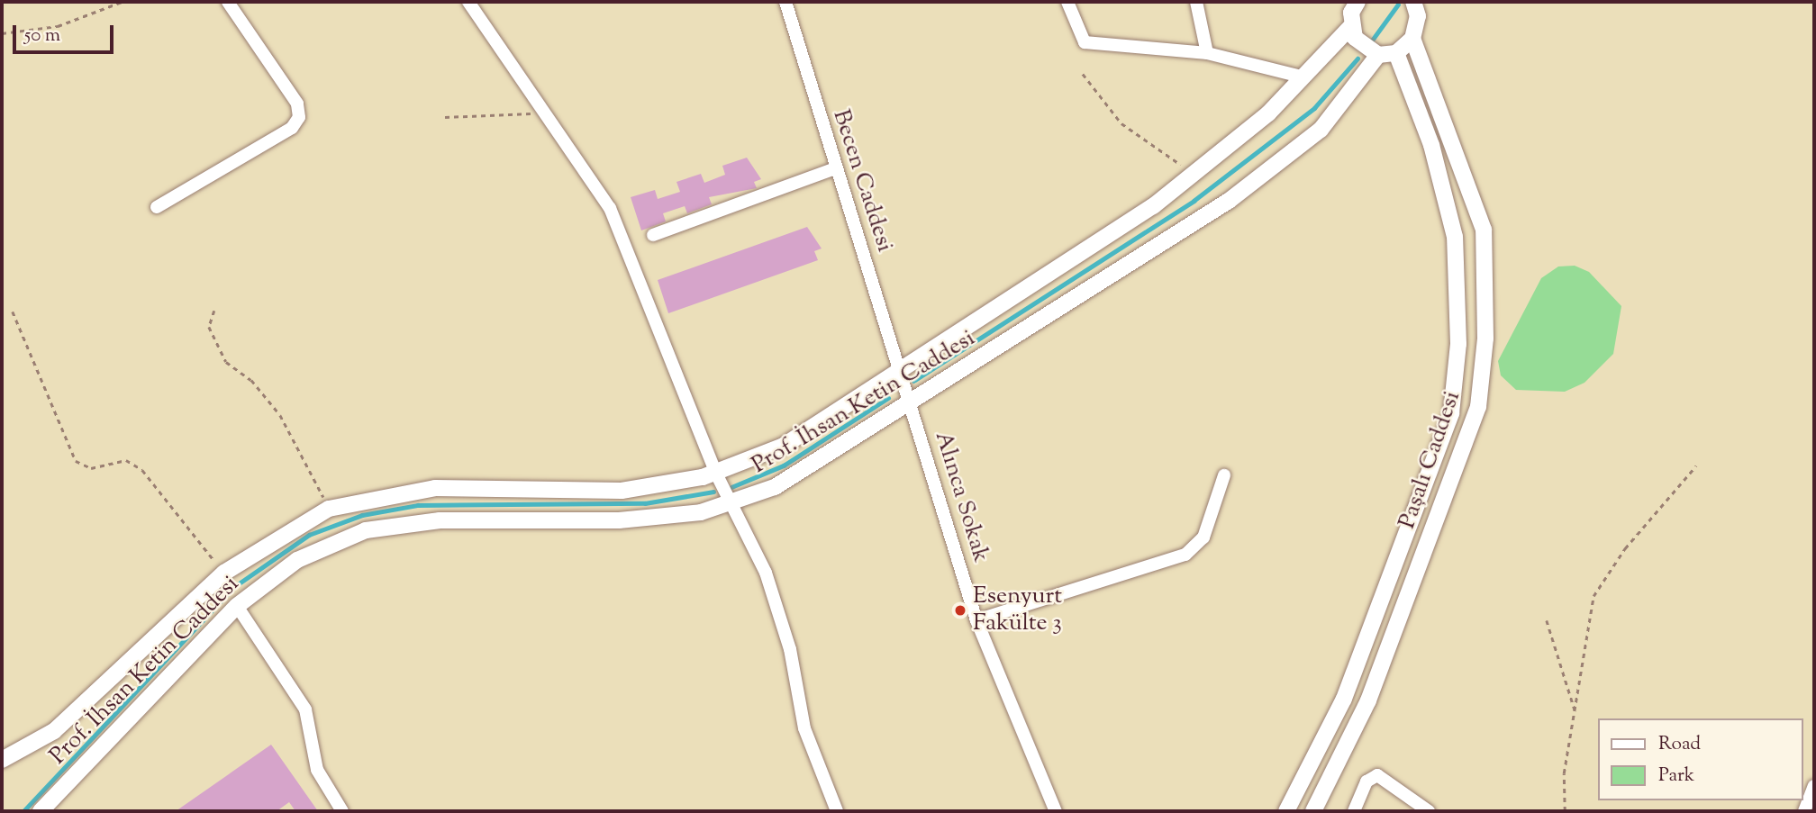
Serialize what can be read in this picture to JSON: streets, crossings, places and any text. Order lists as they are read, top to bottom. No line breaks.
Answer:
{"streets":{"street":["Becen Caddesi","Prof. İhsan Ketin Caddesi","Paşalı Caddesi","Alınca Sokak"]},"crossings":[["Becen Caddesi","Prof. İhsan Ketin Caddesi"],["Becen Caddesi","Alınca Sokak"],["Prof. İhsan Ketin Caddesi","Alınca Sokak"]],"places":["Esenyurt Fakülte 3"],"legend":["Road","Park"],"scale_bar":"50 m"}
